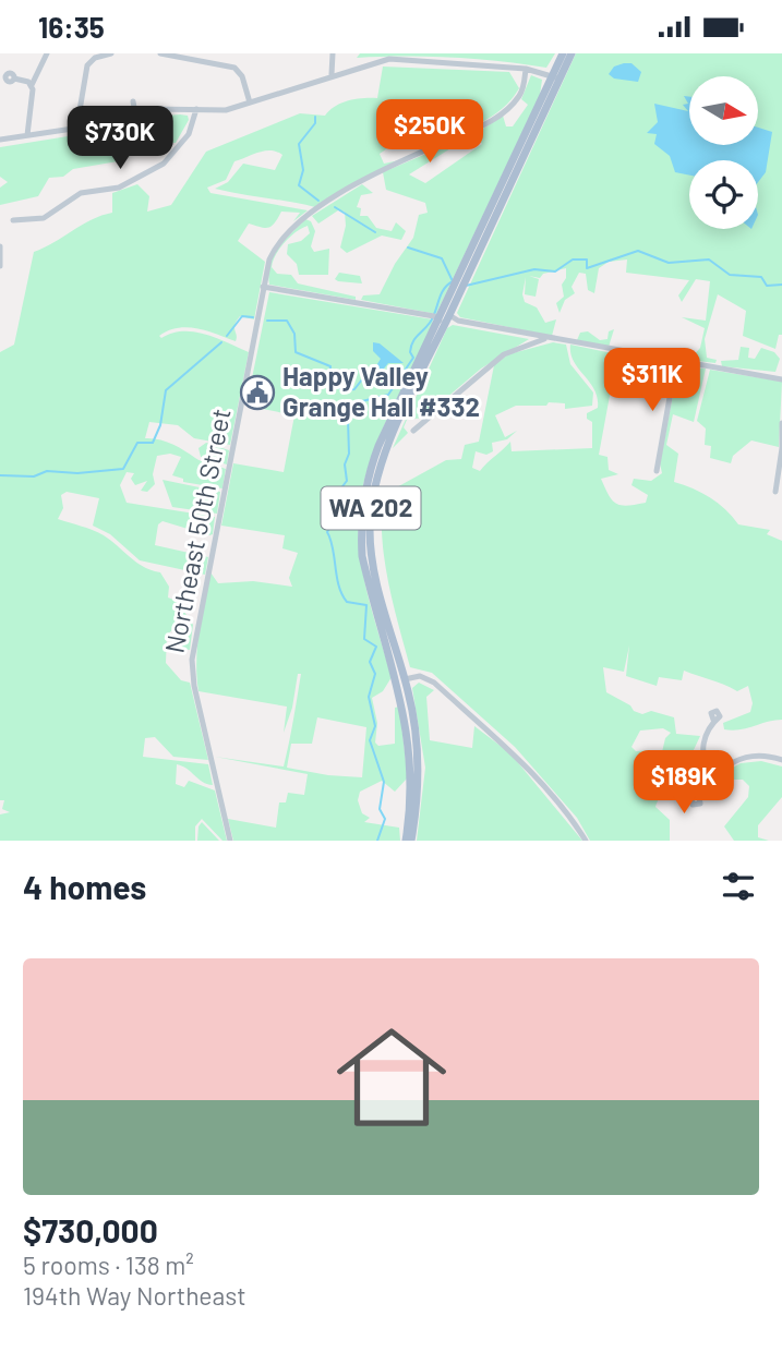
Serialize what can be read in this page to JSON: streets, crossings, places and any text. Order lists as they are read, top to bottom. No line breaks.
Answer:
{"streets":{"main road":["WA 202"],"street":["Northeast 50th Street"]},"places":{"public building":["Happy Valley Grange Hall #332"]},"north":"right","page":{"status":"16:35","price":["$250K","$730K","$311K","$189K"],"heading":"4 homes","list":[{"name":"$730,000","note":"5 rooms · 138 m² · 194th Way Northeast"}]}}
